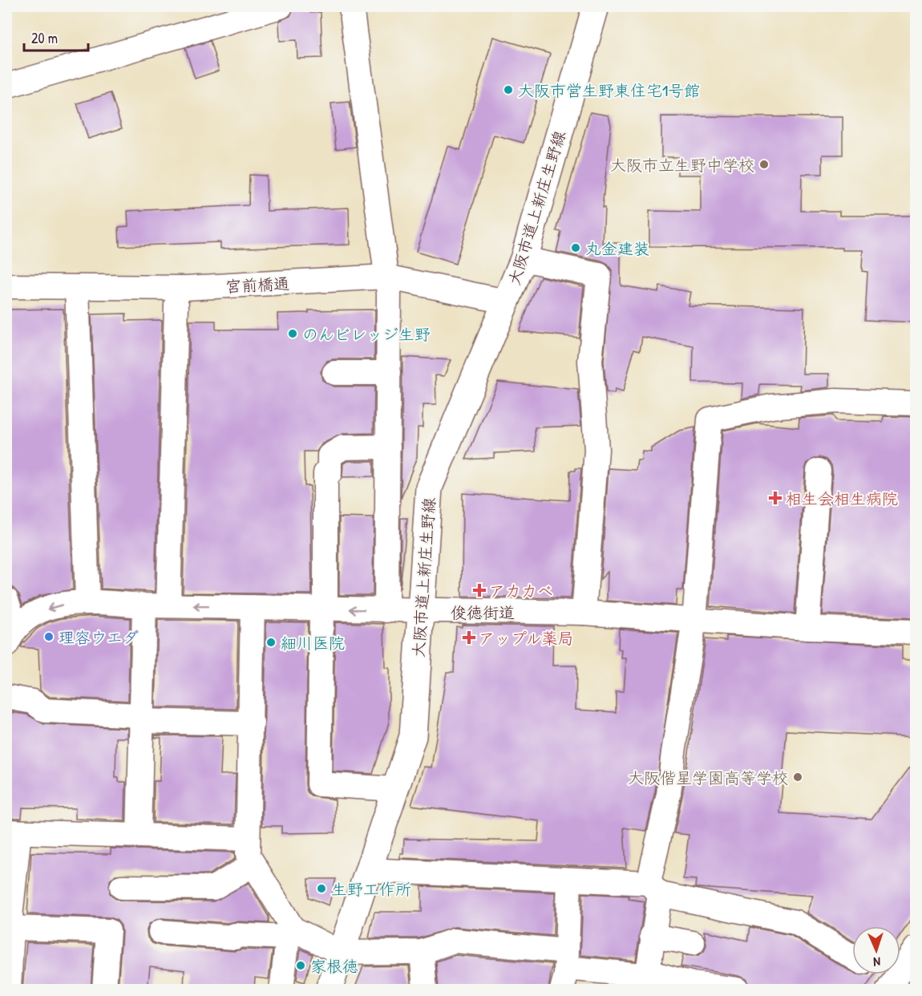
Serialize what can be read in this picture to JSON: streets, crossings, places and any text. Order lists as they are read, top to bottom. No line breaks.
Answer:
{"streets":{"main road":["大阪市道上新庄生野線"],"street":["宮前橋通","俊徳街道"]},"crossings":[["大阪市道上新庄生野線","宮前橋通"],["大阪市道上新庄生野線","俊徳街道"]],"places":{"other":["大阪市営生野東住宅1号館","大阪市立生野中学校","丸金建装","のんビレッジ生野","理容ウエダ","細川医院","大阪偕星学園高等学校","生野工作所","家根徳"],"health":["相生会相生病院","アカカベ","アップル薬局"]},"scale_bar":"20 m","north":"bottom"}
